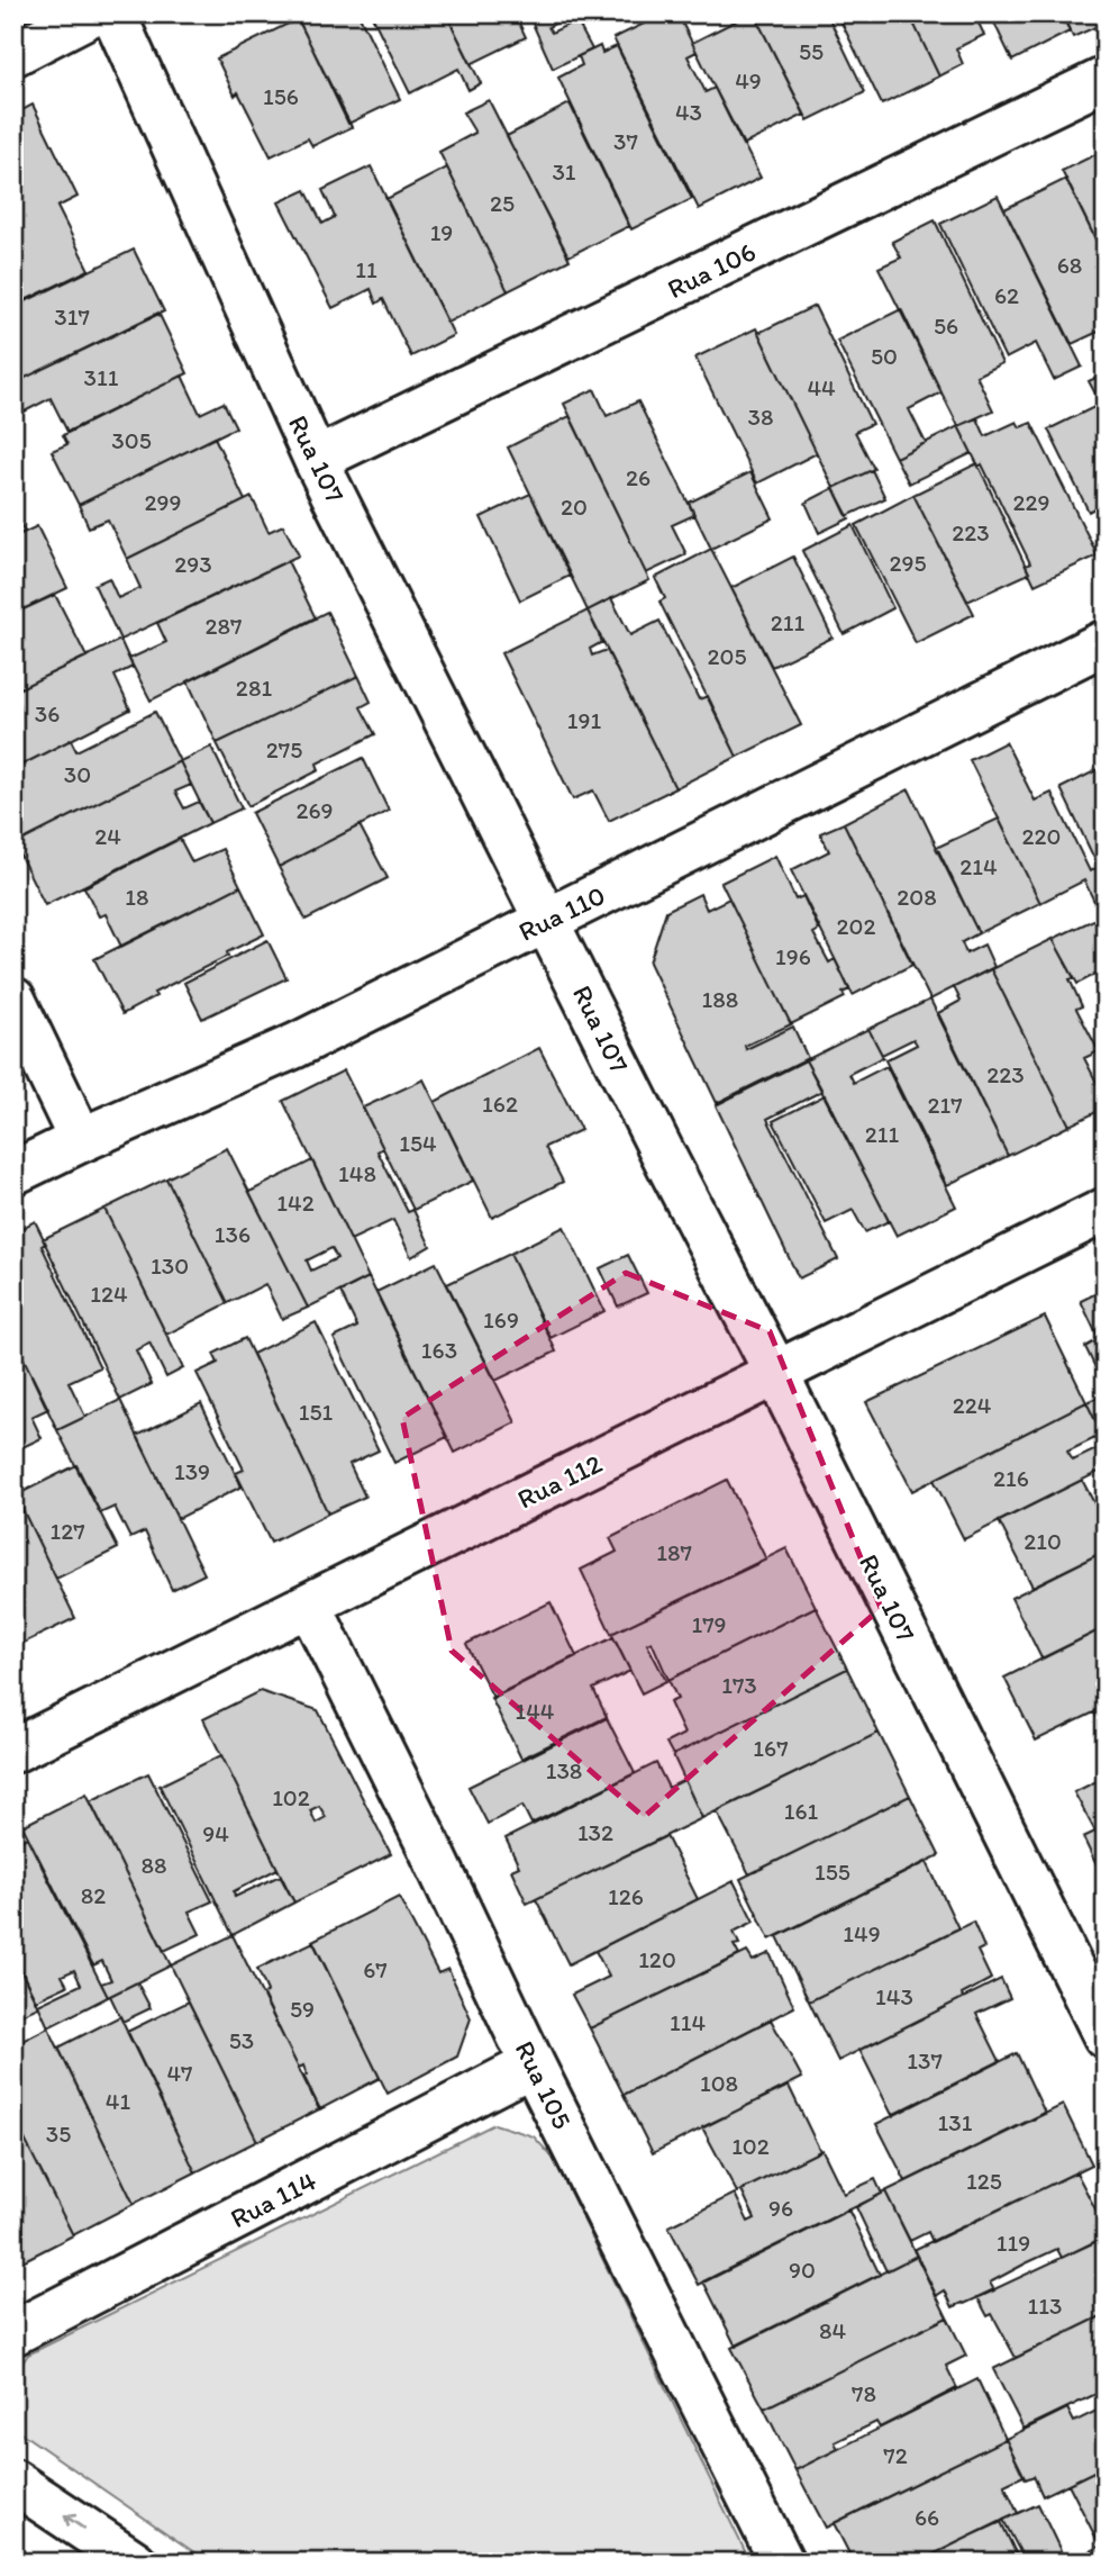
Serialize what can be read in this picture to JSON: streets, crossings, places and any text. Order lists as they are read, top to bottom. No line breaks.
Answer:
{"streets":{"street":["Rua 106","Rua 107","Rua 110","Rua 112","Rua 105","Rua 114"]},"crossings":[["Rua 106","Rua 107"],["Rua 107","Rua 110"],["Rua 107","Rua 112"],["Rua 112","Rua 105"],["Rua 105","Rua 114"]],"house_numbers":["55","49","156","43","37","31","25","19","68","11","62","317","56","50","311","44","38","305","26","299","229","20","223","295","293","211","287","205","281","36","191","275","30","269","24","220","214","18","208","202","196","188","223","162","217","211","154","148","142","136","130","124","169","163","224","151","139","216","127","210","187","179","173","144","167","138","102","161","132","94","88","155","82","126","149","120","67","143","59","114","53","137","47","108","41","131","35","102","125","96","119","90","113","84","78","72","66"]}
